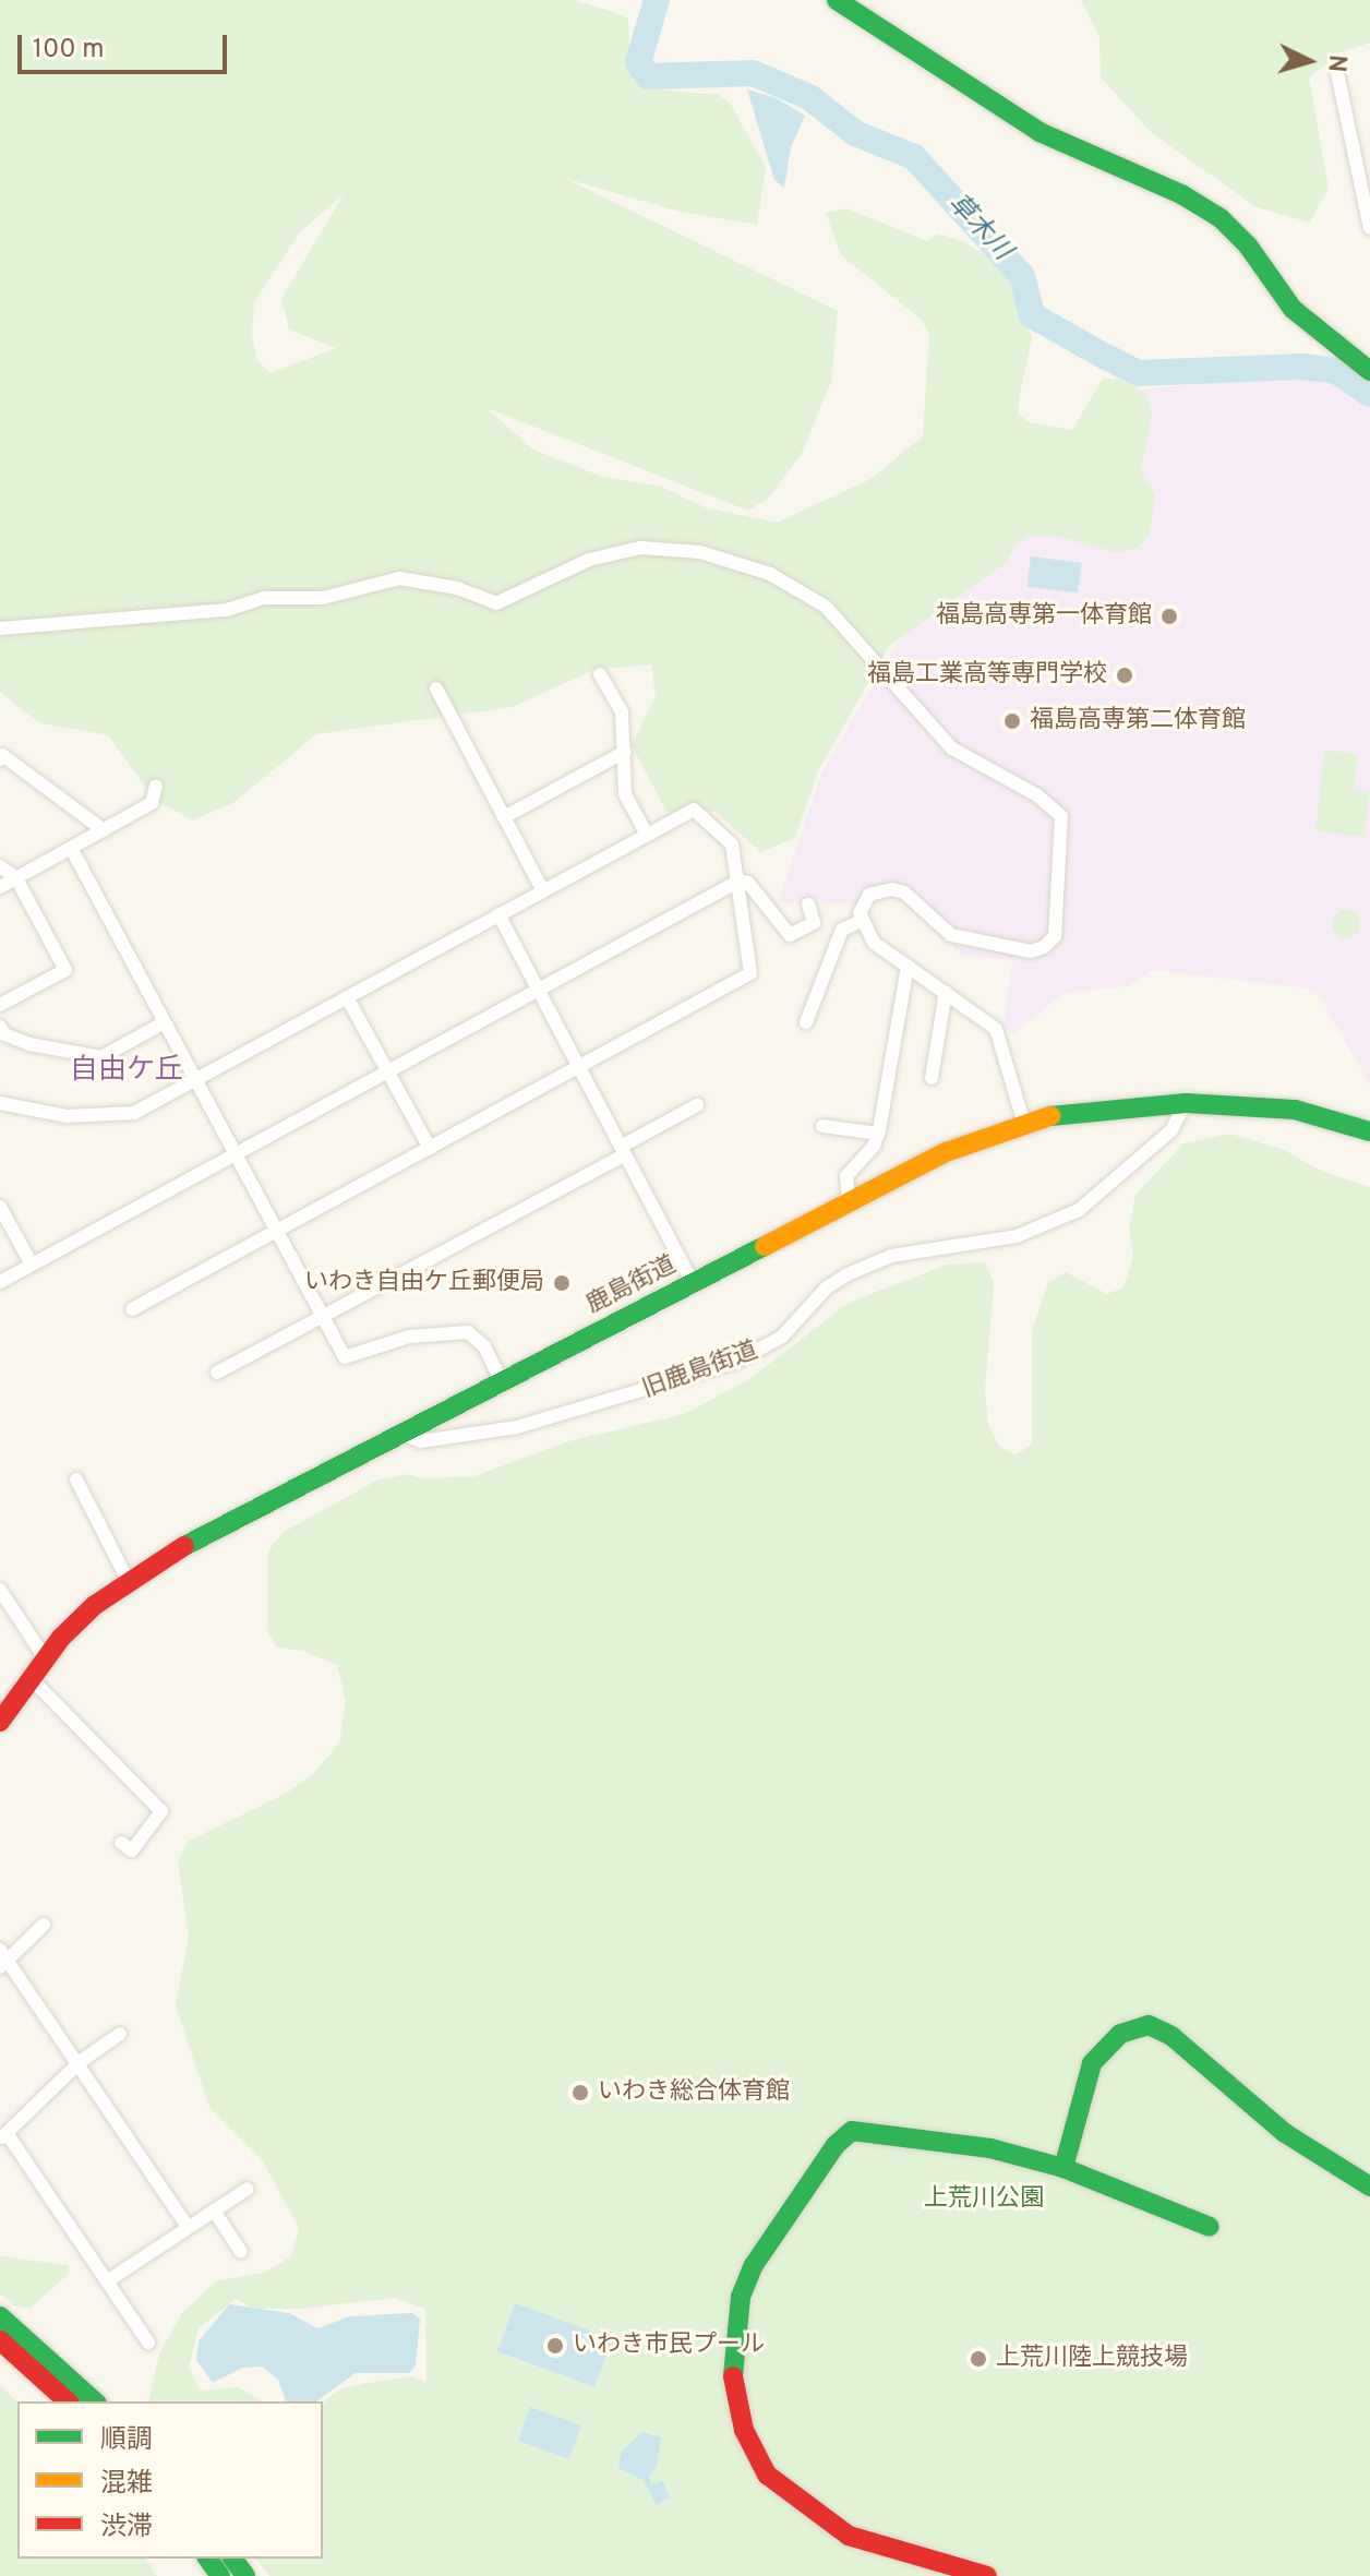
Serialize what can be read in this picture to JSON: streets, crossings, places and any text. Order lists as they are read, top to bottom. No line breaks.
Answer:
{"streets":{"main road":["鹿島街道"],"street":["旧鹿島街道"]},"crossings":[["鹿島街道","旧鹿島街道"]],"districts":["自由ケ丘"],"water":["草木川"],"parks":["上荒川公園"],"places":["福島高専第一体育館","福島工業高等専門学校","福島高専第二体育館","いわき自由ケ丘郵便局","いわき総合体育館","いわき市民プール","上荒川陸上競技場"],"legend":["順調","混雑","渋滞"],"scale_bar":"100 m","north":"right"}
